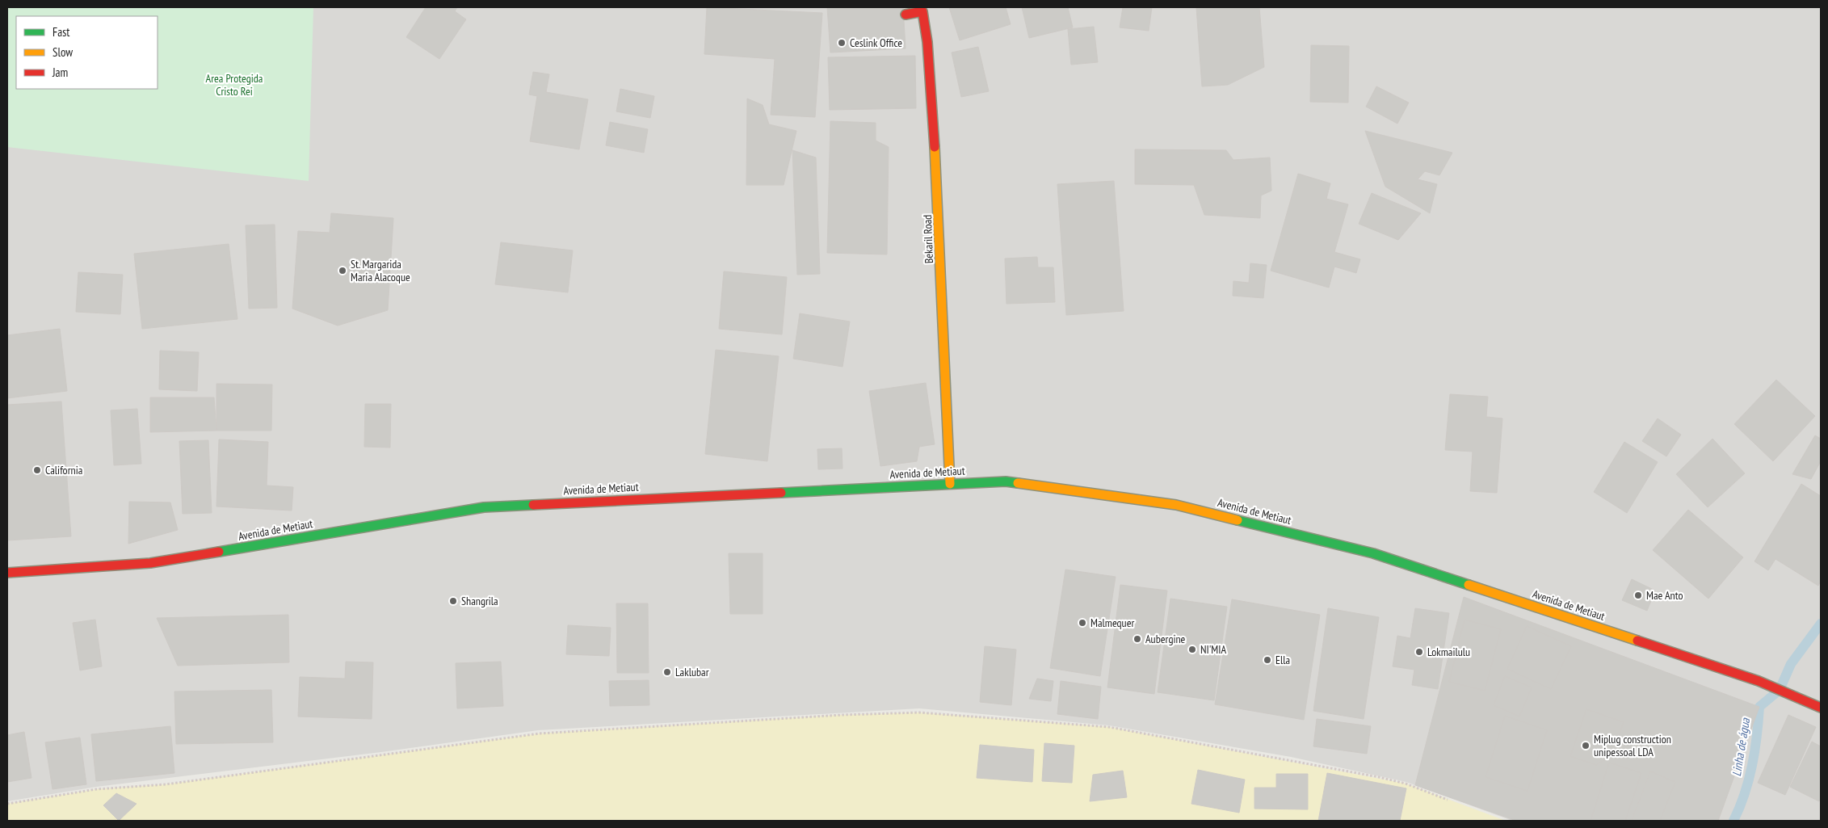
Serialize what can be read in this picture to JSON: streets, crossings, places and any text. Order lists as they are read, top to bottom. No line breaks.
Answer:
{"streets":{"main road":["Bekaril Road","Avenida de Metiaut"]},"crossings":[["Bekaril Road","Avenida de Metiaut"]],"water":["Linha de água"],"parks":["Area Protegida Cristo Rei"],"places":["Ceslink Office","St. Margarida Maria Alacoque","California","Mae Anto","Shangrila","Malmequer","Aubergine","NI'MIA","Lokmailulu","Ella","Laklubar","Miplug construction unipessoal LDA"],"legend":["Fast","Slow","Jam"]}
